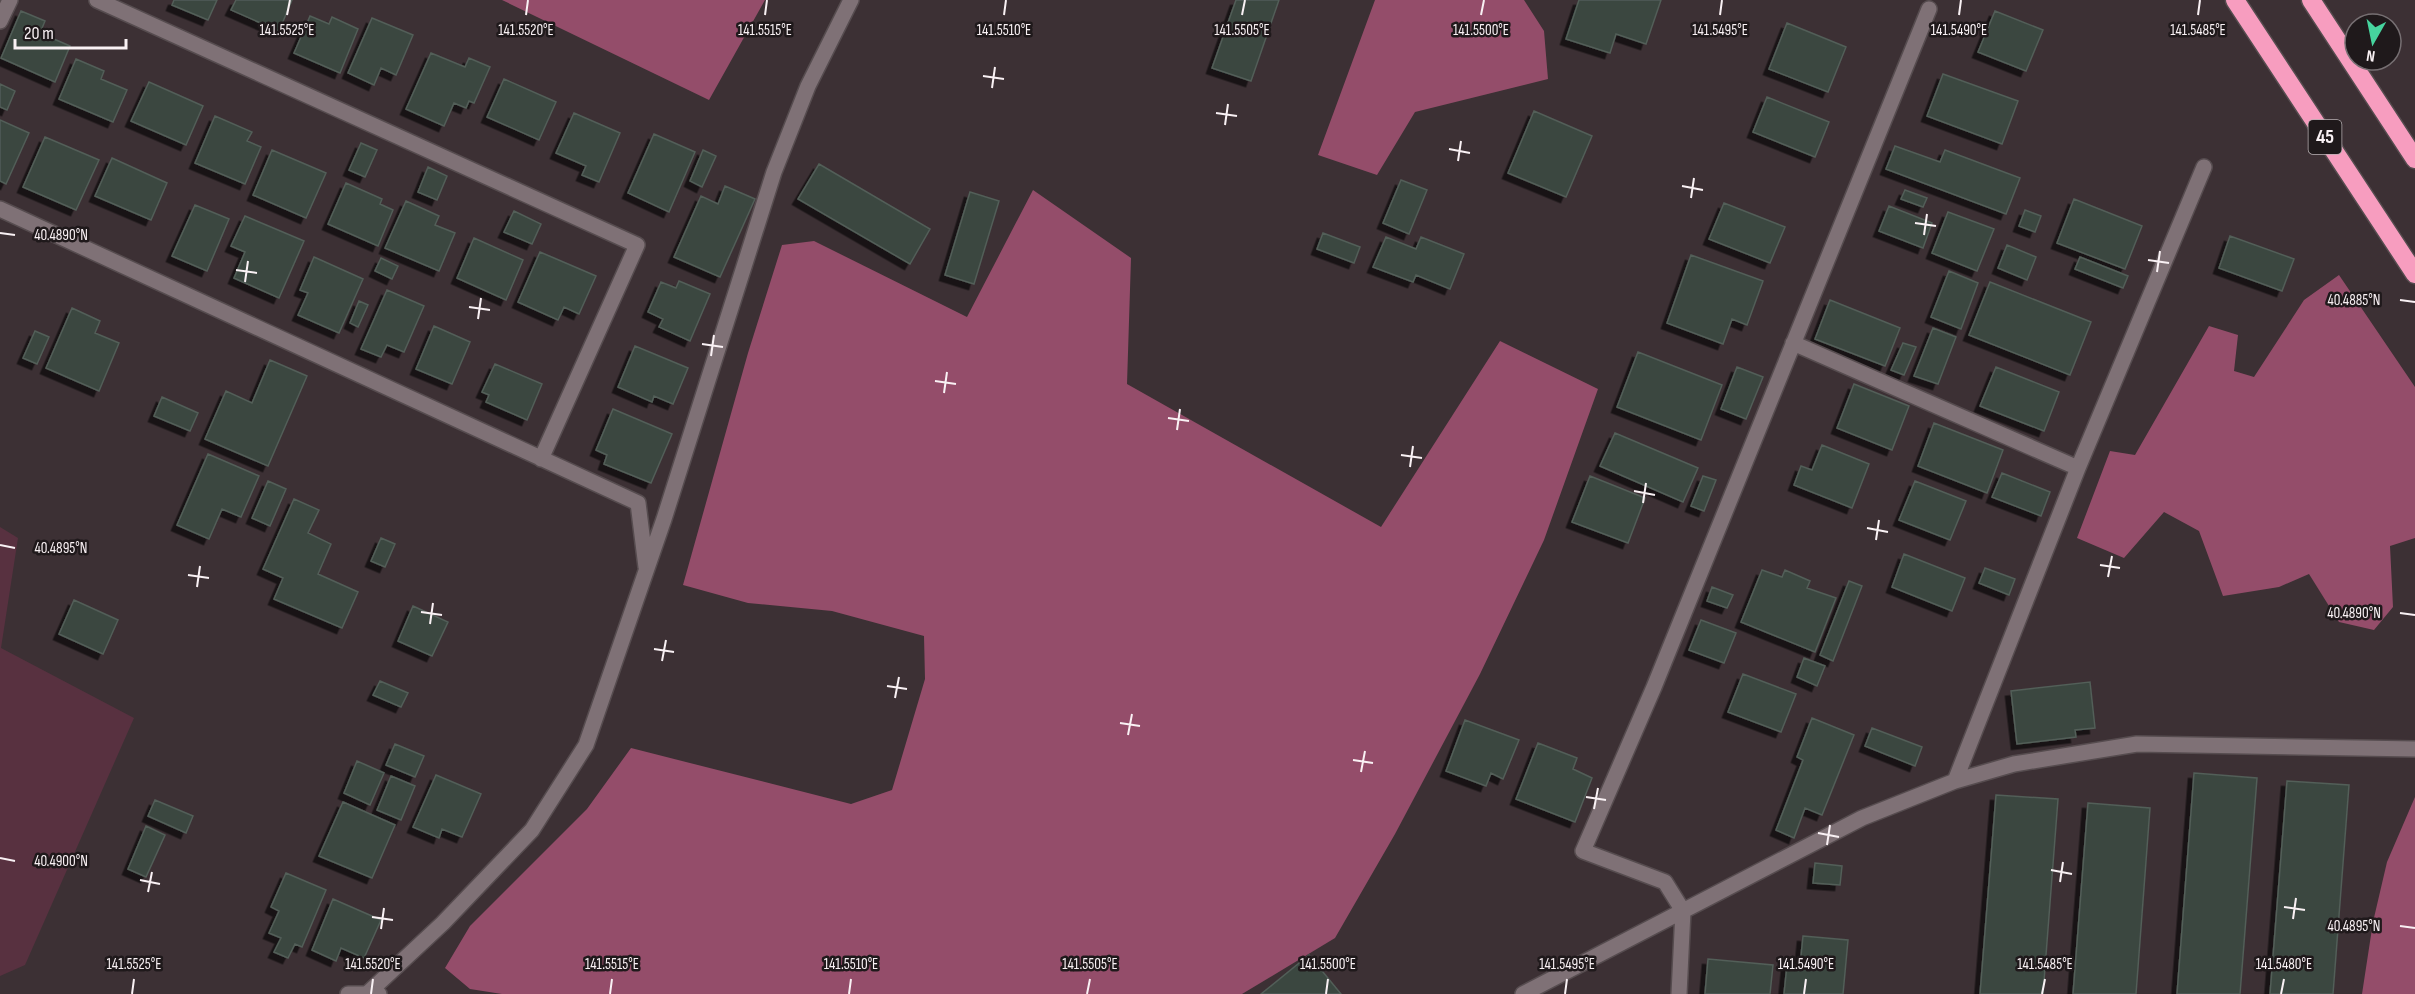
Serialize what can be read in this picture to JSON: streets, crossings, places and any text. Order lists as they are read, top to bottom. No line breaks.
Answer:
{"streets":{"highway":["45"]},"scale_bar":"20 m","north":"bottom","coordinates":["141.5525°E","141.5520°E","141.5515°E","141.5510°E","141.5505°E","141.5500°E","141.5495°E","141.5490°E","141.5485°E","40.4890°N","40.4885°N","40.4895°N","40.4900°N","141.5480°E"]}
